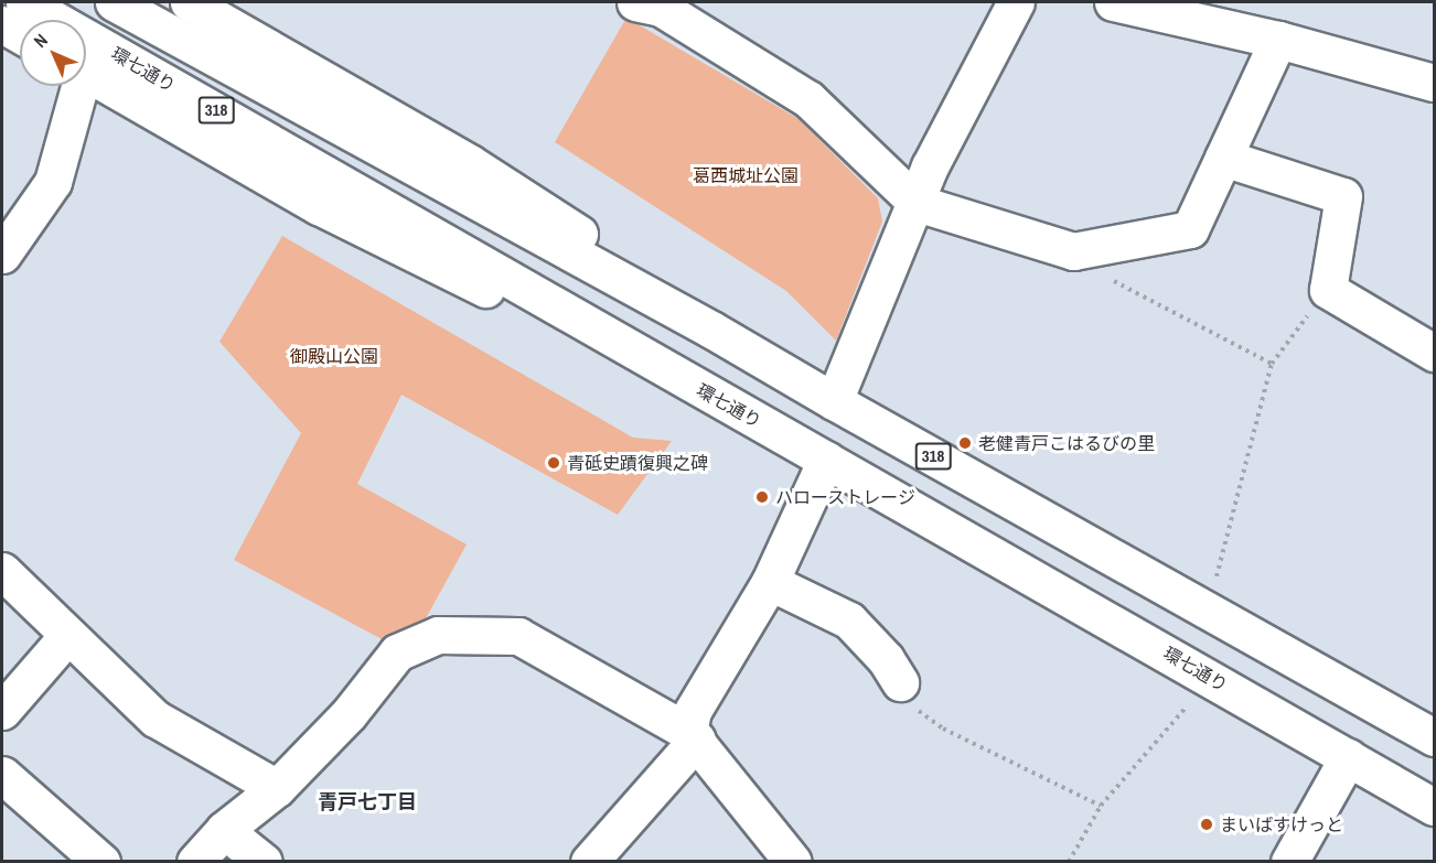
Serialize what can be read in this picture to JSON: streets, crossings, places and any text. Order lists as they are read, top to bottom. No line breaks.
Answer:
{"streets":{"main road":["環七通り","318"]},"districts":["青戸七丁目"],"parks":["葛西城址公園","御殿山公園"],"places":["老健青戸こはるびの里","青砥史蹟復興之碑","ハローストレージ","まいばすけっと"],"north":"top left"}
